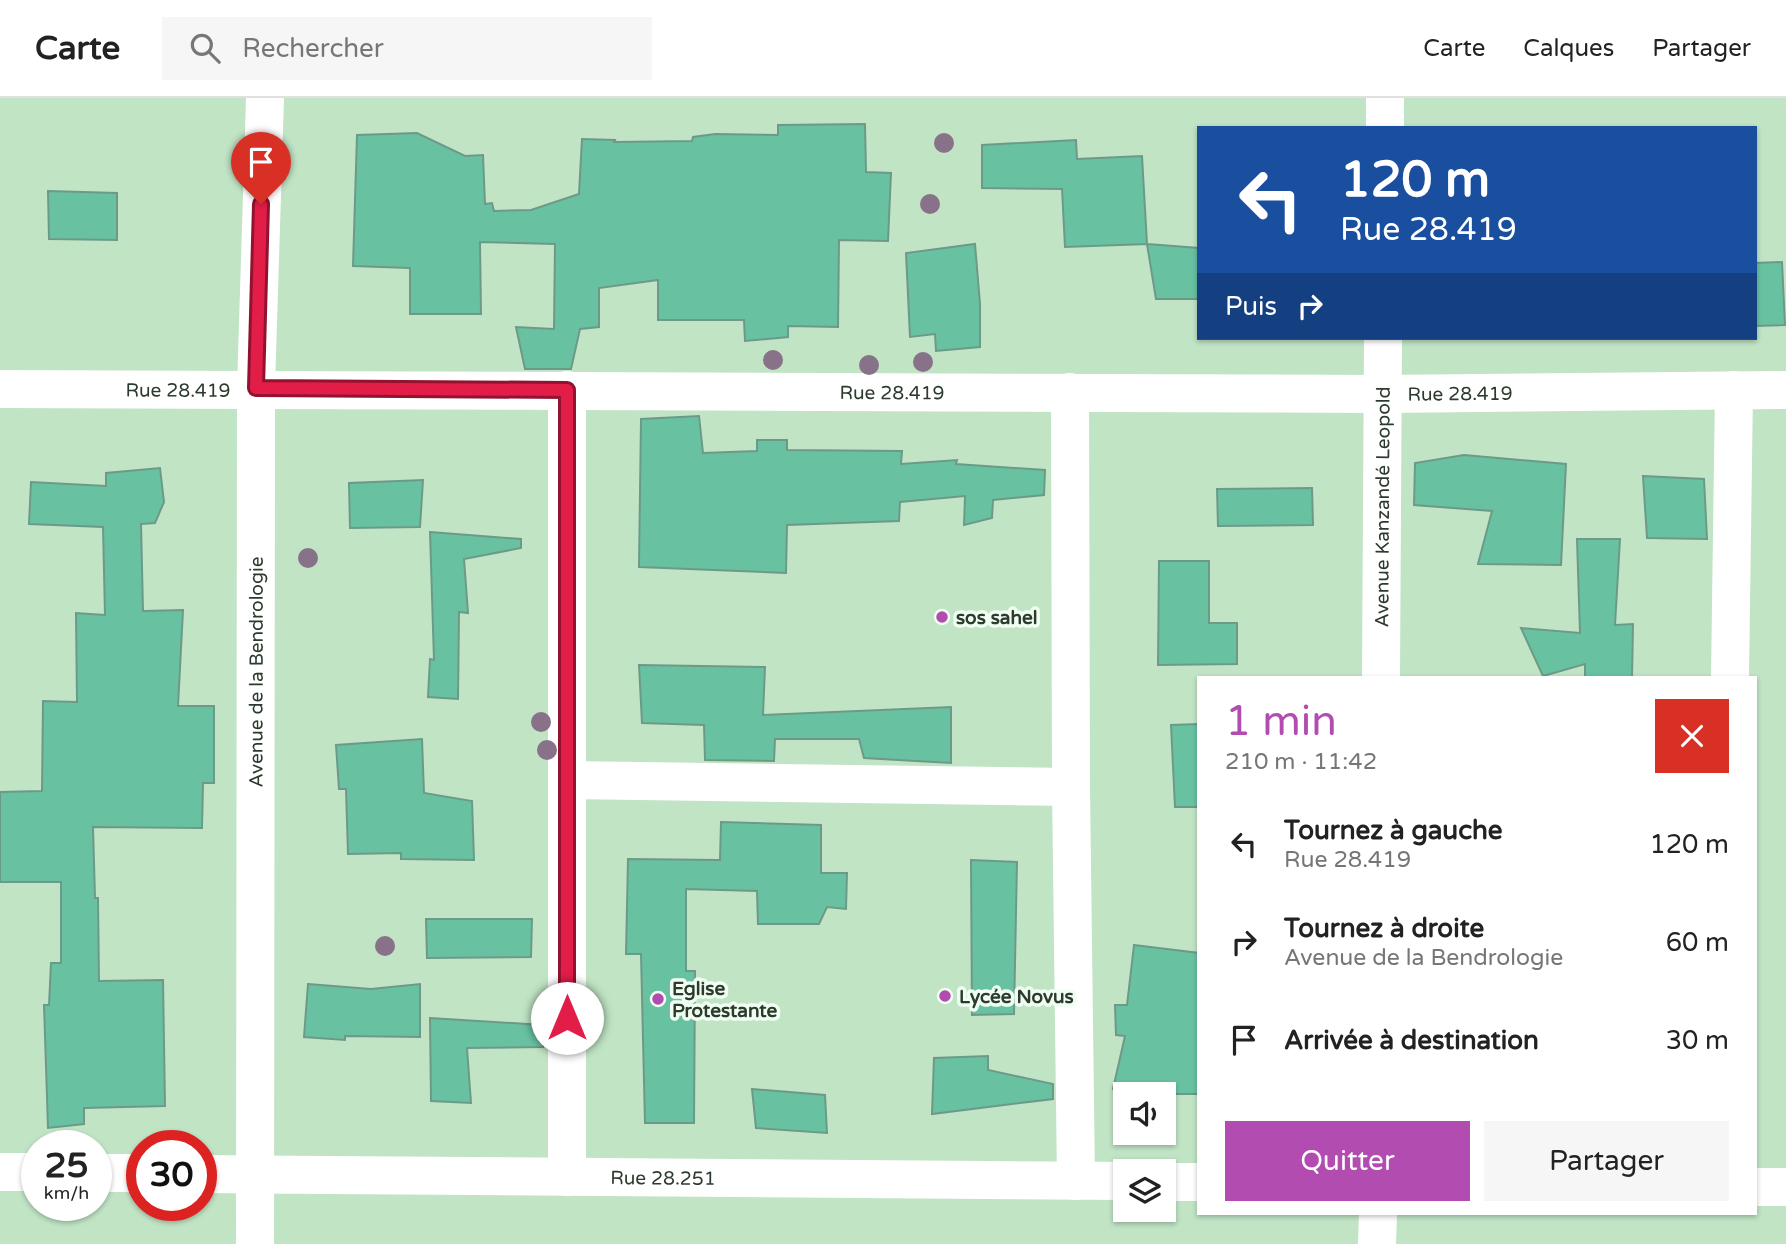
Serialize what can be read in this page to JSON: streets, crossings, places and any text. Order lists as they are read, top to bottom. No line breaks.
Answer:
{"streets":{"street":["Rue 28.419","Avenue Kanzandé Leopold","Avenue de la Bendrologie","Rue 28.251"]},"crossings":[["Rue 28.419","Avenue Kanzandé Leopold"],["Rue 28.419","Avenue de la Bendrologie"],["Avenue de la Bendrologie","Rue 28.251"]],"places":["sos sahel","Lycée Novus","Eglise Protestante"],"page":{"header":"Carte","search":"Rechercher","nav":["Carte","Calques","Partager"],"turn":["120 m","Rue 28.419"],"then":"Puis","heading":["1 min","210 m · 11:42"],"list":[{"name":"Tournez à gauche","note":"Rue 28.419","value":"120 m"},{"name":"Tournez à droite","note":"Avenue de la Bendrologie","value":"60 m"},{"name":"Arrivée à destination","value":"30 m"}],"buttons":["Quitter","Partager"],"speed":"25 km/h","limit":"30"}}
